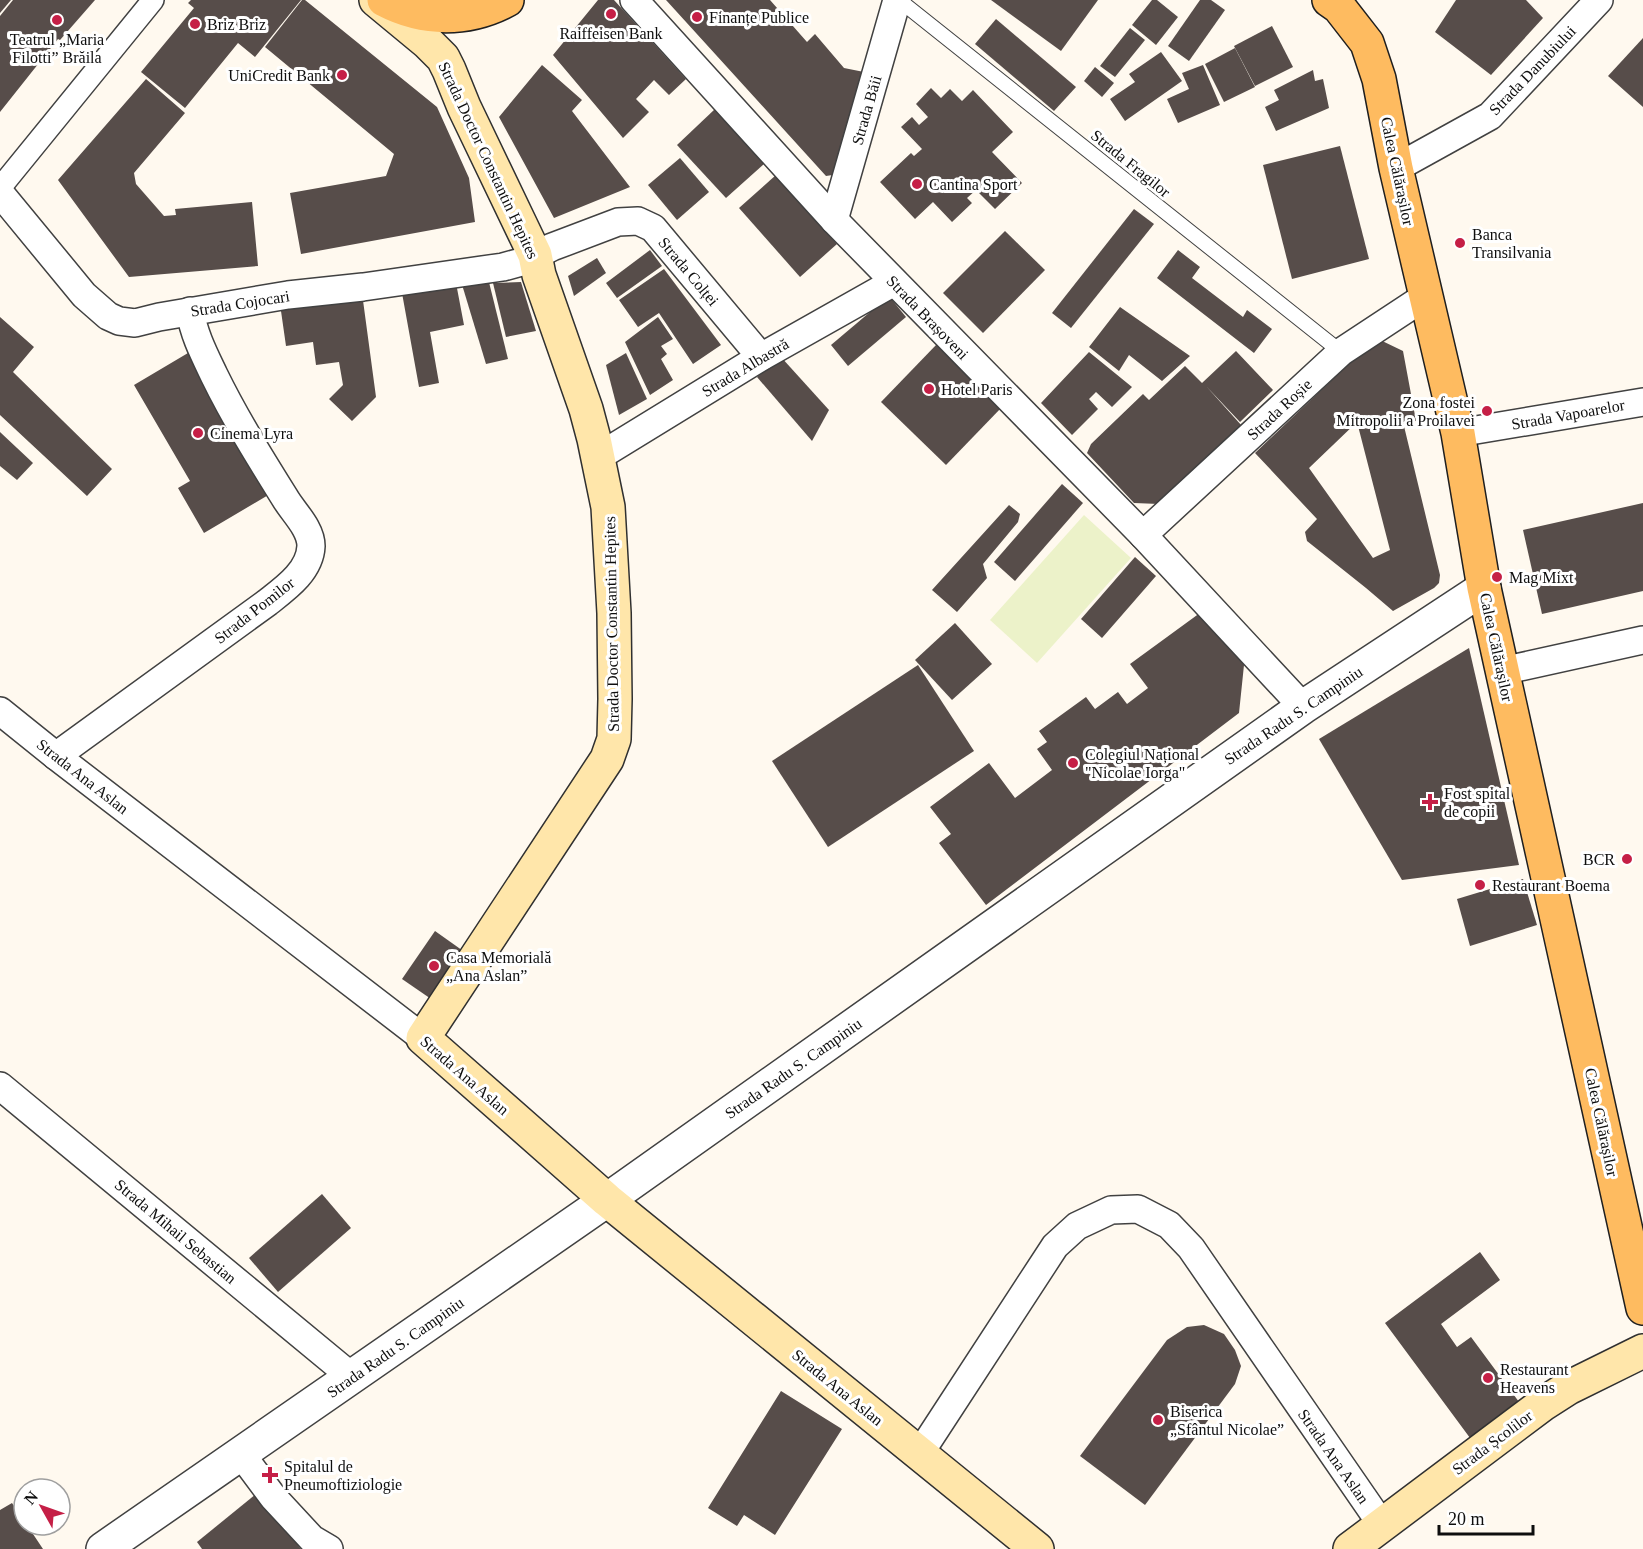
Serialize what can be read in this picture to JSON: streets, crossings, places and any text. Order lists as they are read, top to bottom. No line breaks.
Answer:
{"streets":{"main road":["Strada Doctor Constantin Hepites","Calea Călărașilor","Strada Ana Aslan","Strada Școlilor"],"street":["Strada Danubiului","Strada Băii","Strada Colței","Strada Cojocari","Strada Brașoveni","Strada Albastră","Strada Roșie","Strada Vapoarelor","Strada Pomilor","Strada Radu S. Campiniu","Strada Mihail Sebastian"],"lane":["Strada Fragilor"]},"crossings":[["Strada Danubiului","Calea Călărașilor"],["Strada Băii","Strada Fragilor"],["Strada Băii","Strada Brașoveni"],["Strada Doctor Constantin Hepites","Strada Colței"],["Strada Doctor Constantin Hepites","Strada Cojocari"],["Strada Doctor Constantin Hepites","Strada Albastră"],["Strada Doctor Constantin Hepites","Strada Ana Aslan"],["Strada Fragilor","Strada Roșie"],["Calea Călărașilor","Strada Roșie"],["Calea Călărașilor","Strada Vapoarelor"],["Calea Călărașilor","Strada Radu S. Campiniu"],["Strada Colței","Strada Cojocari"],["Strada Colței","Strada Albastră"],["Strada Cojocari","Strada Pomilor"],["Strada Brașoveni","Strada Albastră"],["Strada Brașoveni","Strada Roșie"],["Strada Brașoveni","Strada Radu S. Campiniu"],["Strada Pomilor","Strada Ana Aslan"],["Strada Radu S. Campiniu","Strada Ana Aslan"],["Strada Radu S. Campiniu","Strada Mihail Sebastian"],["Strada Ana Aslan","Strada Școlilor"]],"places":{"other":["Raiffeisen Bank","Finanțe Publice","Teatrul „Maria Filotti” Brăila","Briz Briz","UniCredit Bank","Cantina Sport","Banca Transilvania","Hotel Paris","Zona fostei Mitropolii a Proilavei","Cinema Lyra","Mag Mixt","Colegiul Național \"Nicolae Iorga\"","BCR","Restaurant Boema","Casa Memorială „Ana Aslan”","Restaurant Heavens","Biserica „Sfântul Nicolae”"],"health":["Fost spital de copii","Spitalul de Pneumoftiziologie"]},"scale_bar":"20 m","north":"top left"}
